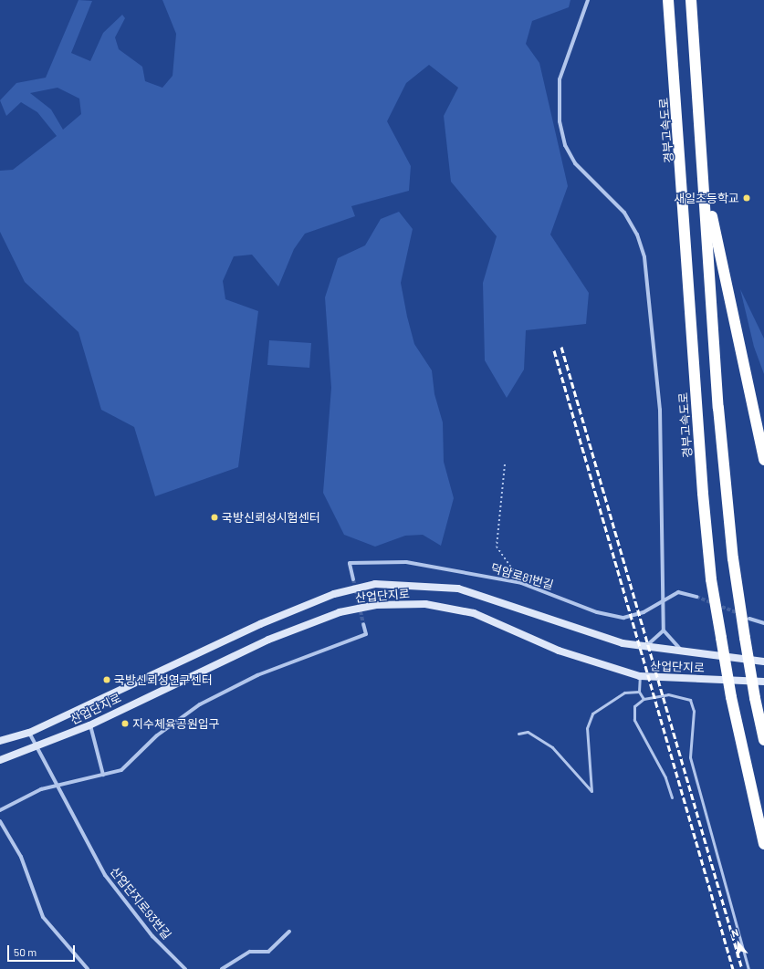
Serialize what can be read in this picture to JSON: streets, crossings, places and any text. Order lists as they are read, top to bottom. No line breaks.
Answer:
{"streets":{"highway":["경부고속도로"],"main road":["산업단지로"],"street":["덕암로81번길","산업단지로93번길"]},"crossings":[["산업단지로","산업단지로93번길"]],"places":["새일초등학교","국방신뢰성시험센터","국방신뢰성연구센터","지수체육공원입구"],"scale_bar":"50 m","north":"top"}
